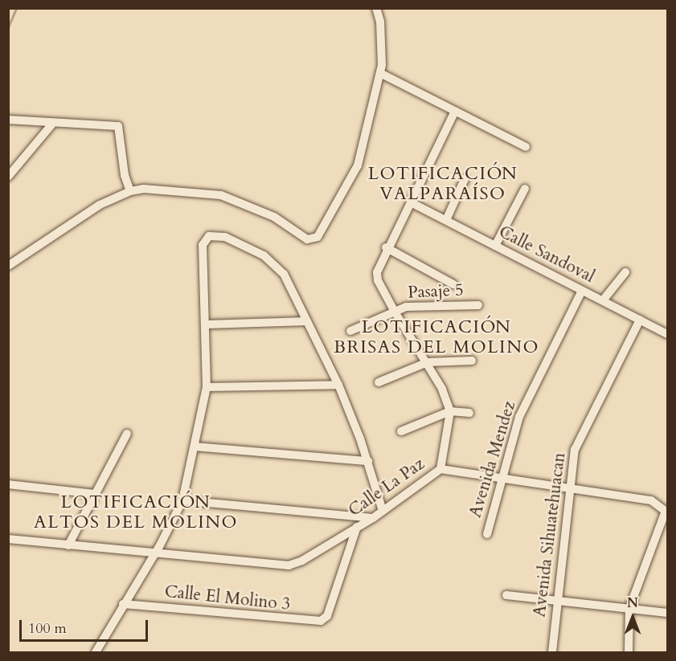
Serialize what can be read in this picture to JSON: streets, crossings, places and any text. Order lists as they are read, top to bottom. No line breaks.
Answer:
{"streets":{"street":["Calle Sandoval","Pasaje 5","Avenida Mendez","Calle La Paz","Avenida Sihuatehuacan","Calle El Molino 3"]},"crossings":[["Calle Sandoval","Avenida Mendez"],["Calle Sandoval","Avenida Sihuatehuacan"],["Avenida Mendez","Calle La Paz"],["Calle La Paz","Avenida Sihuatehuacan"],["Calle La Paz","Calle El Molino 3"]],"districts":["LOTIFICACIÓN VALPARAÍSO","LOTIFICACIÓN BRISAS DEL MOLINO","LOTIFICACIÓN ALTOS DEL MOLINO"],"scale_bar":"100 m","north":"top"}
